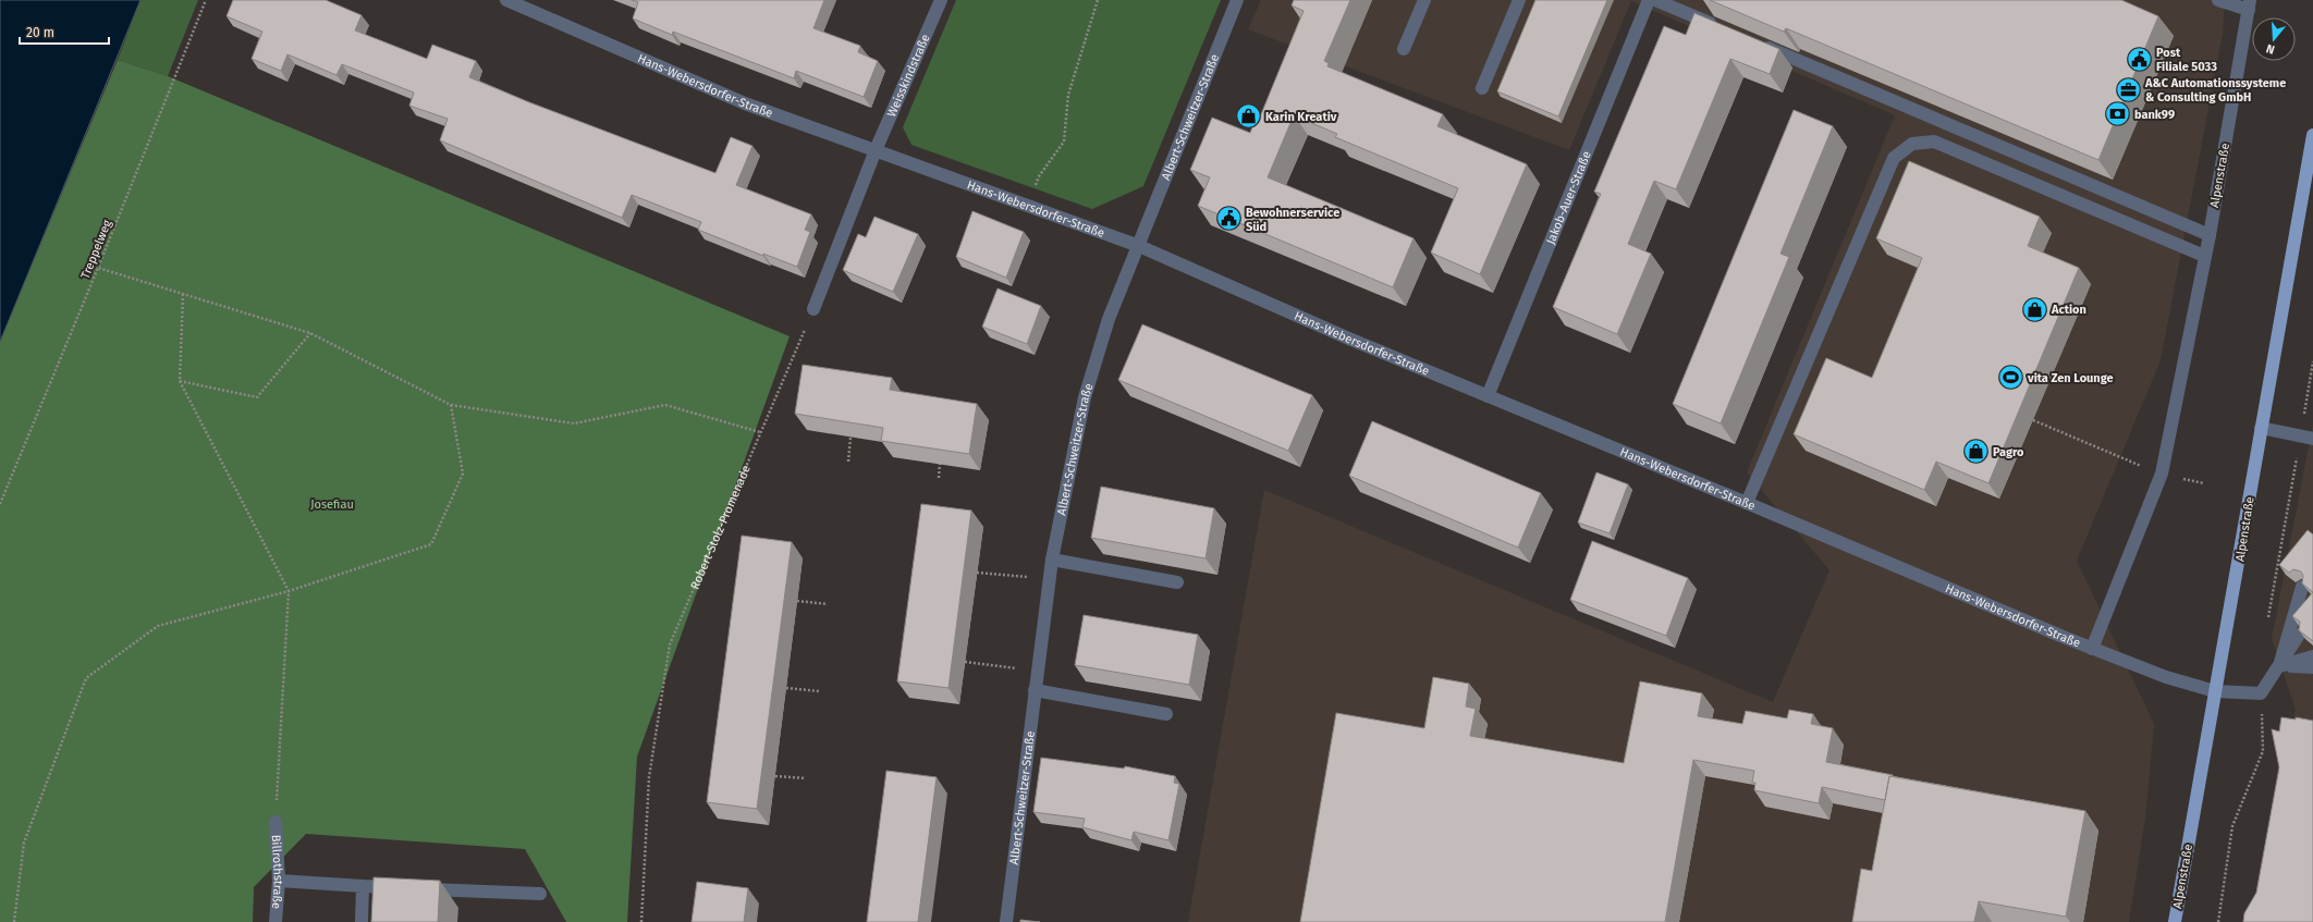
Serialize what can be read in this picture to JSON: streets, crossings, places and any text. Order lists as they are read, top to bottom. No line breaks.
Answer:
{"streets":{"main road":["Alpenstraße"],"street":["Weisskindstraße","Hans-Webersdorfer-Straße","Albert-Schweitzer-Straße","Jakob-Auer-Straße","Billrothstraße"],"path":["Treppelweg","Robert-Stolz-Promenade"]},"crossings":[["Weisskindstraße","Hans-Webersdorfer-Straße"],["Hans-Webersdorfer-Straße","Albert-Schweitzer-Straße"],["Hans-Webersdorfer-Straße","Alpenstraße"],["Hans-Webersdorfer-Straße","Jakob-Auer-Straße"]],"parks":["Josefiau"],"places":{"public building":["Post Filiale 5033","Bewohnerservice Süd"],"office":["A&C Automationssysteme & Consulting GmbH"],"bank":["bank99"],"shop":["Karin Kreativ","Action","Pagro"],"sports":["vita Zen Lounge"]},"scale_bar":"20 m","north":"bottom"}
